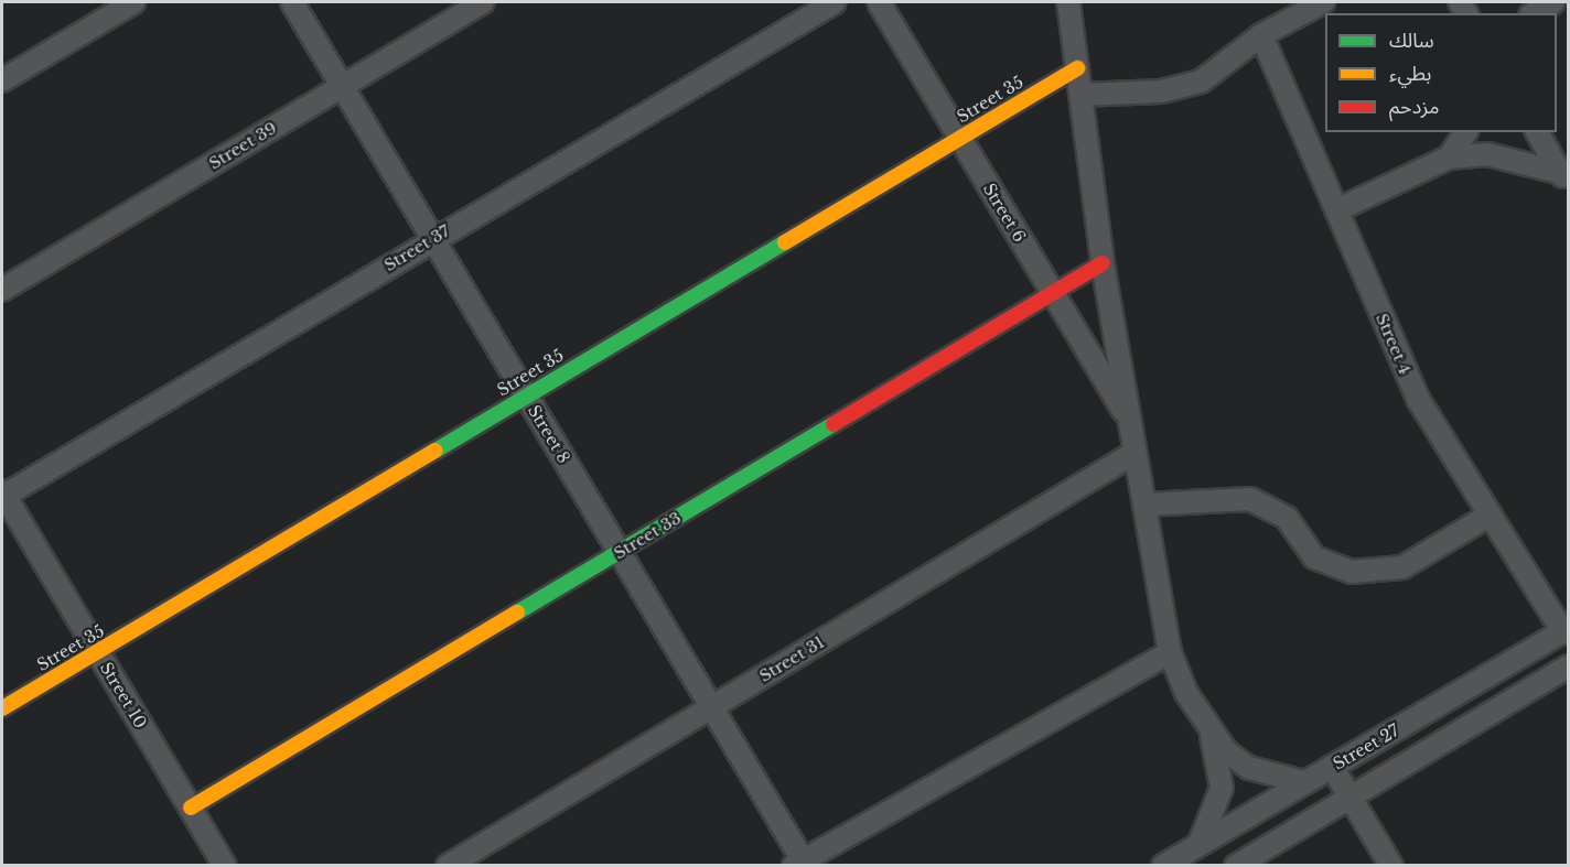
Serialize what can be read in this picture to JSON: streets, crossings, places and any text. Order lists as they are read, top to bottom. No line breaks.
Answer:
{"streets":{"street":["Street 35","Street 39","Street 6","Street 37","Street 4","Street 8","Street 33","Street 31","Street 10","Street 27"]},"crossings":[["Street 35","Street 6"],["Street 35","Street 8"],["Street 35","Street 10"],["Street 39","Street 8"],["Street 6","Street 33"],["Street 37","Street 8"],["Street 37","Street 10"],["Street 4","Street 27"],["Street 8","Street 33"],["Street 8","Street 31"],["Street 33","Street 10"]],"legend":["سالك","بطيء","مزدحم"]}
